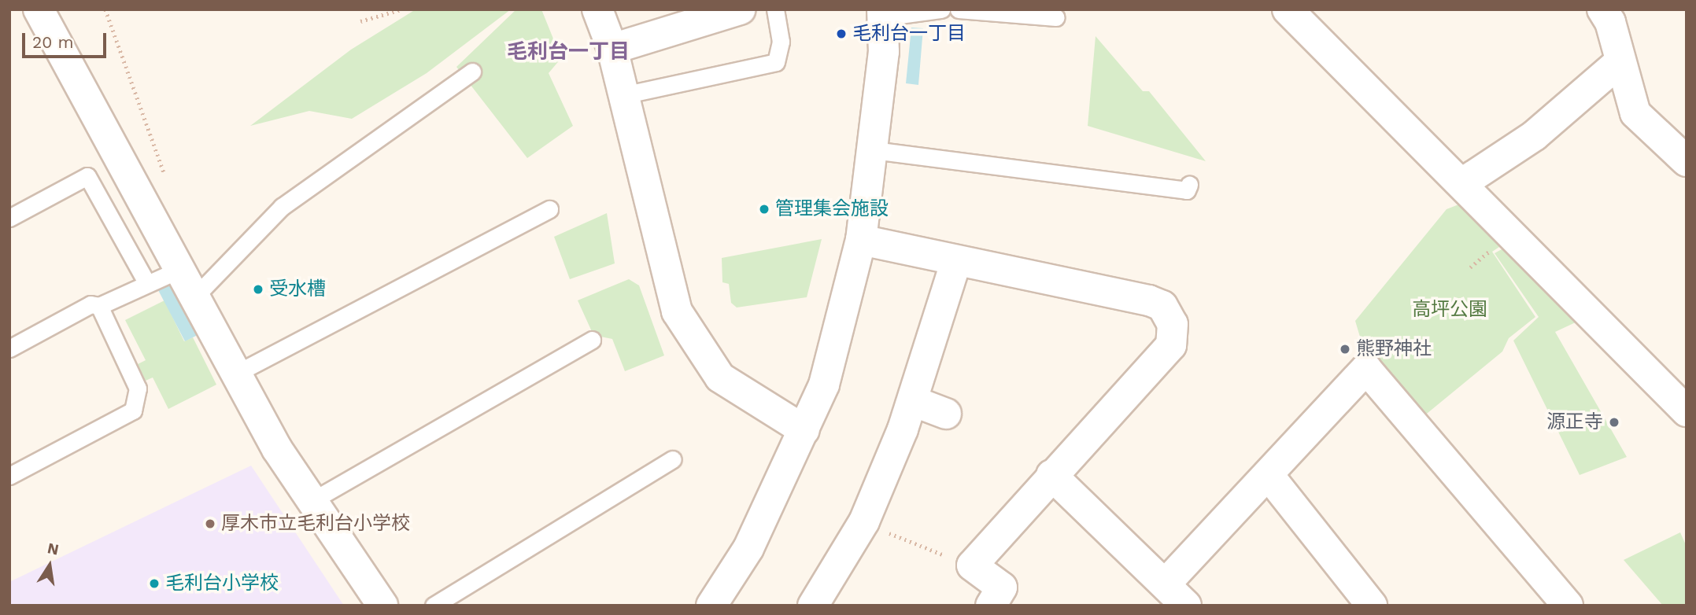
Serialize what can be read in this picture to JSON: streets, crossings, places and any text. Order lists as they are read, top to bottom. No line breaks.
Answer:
{"districts":["毛利台一丁目"],"parks":["高坪公園"],"places":["毛利台一丁目","管理集会施設","受水槽","熊野神社","源正寺","厚木市立毛利台小学校","毛利台小学校"],"scale_bar":"20 m","north":"top"}
